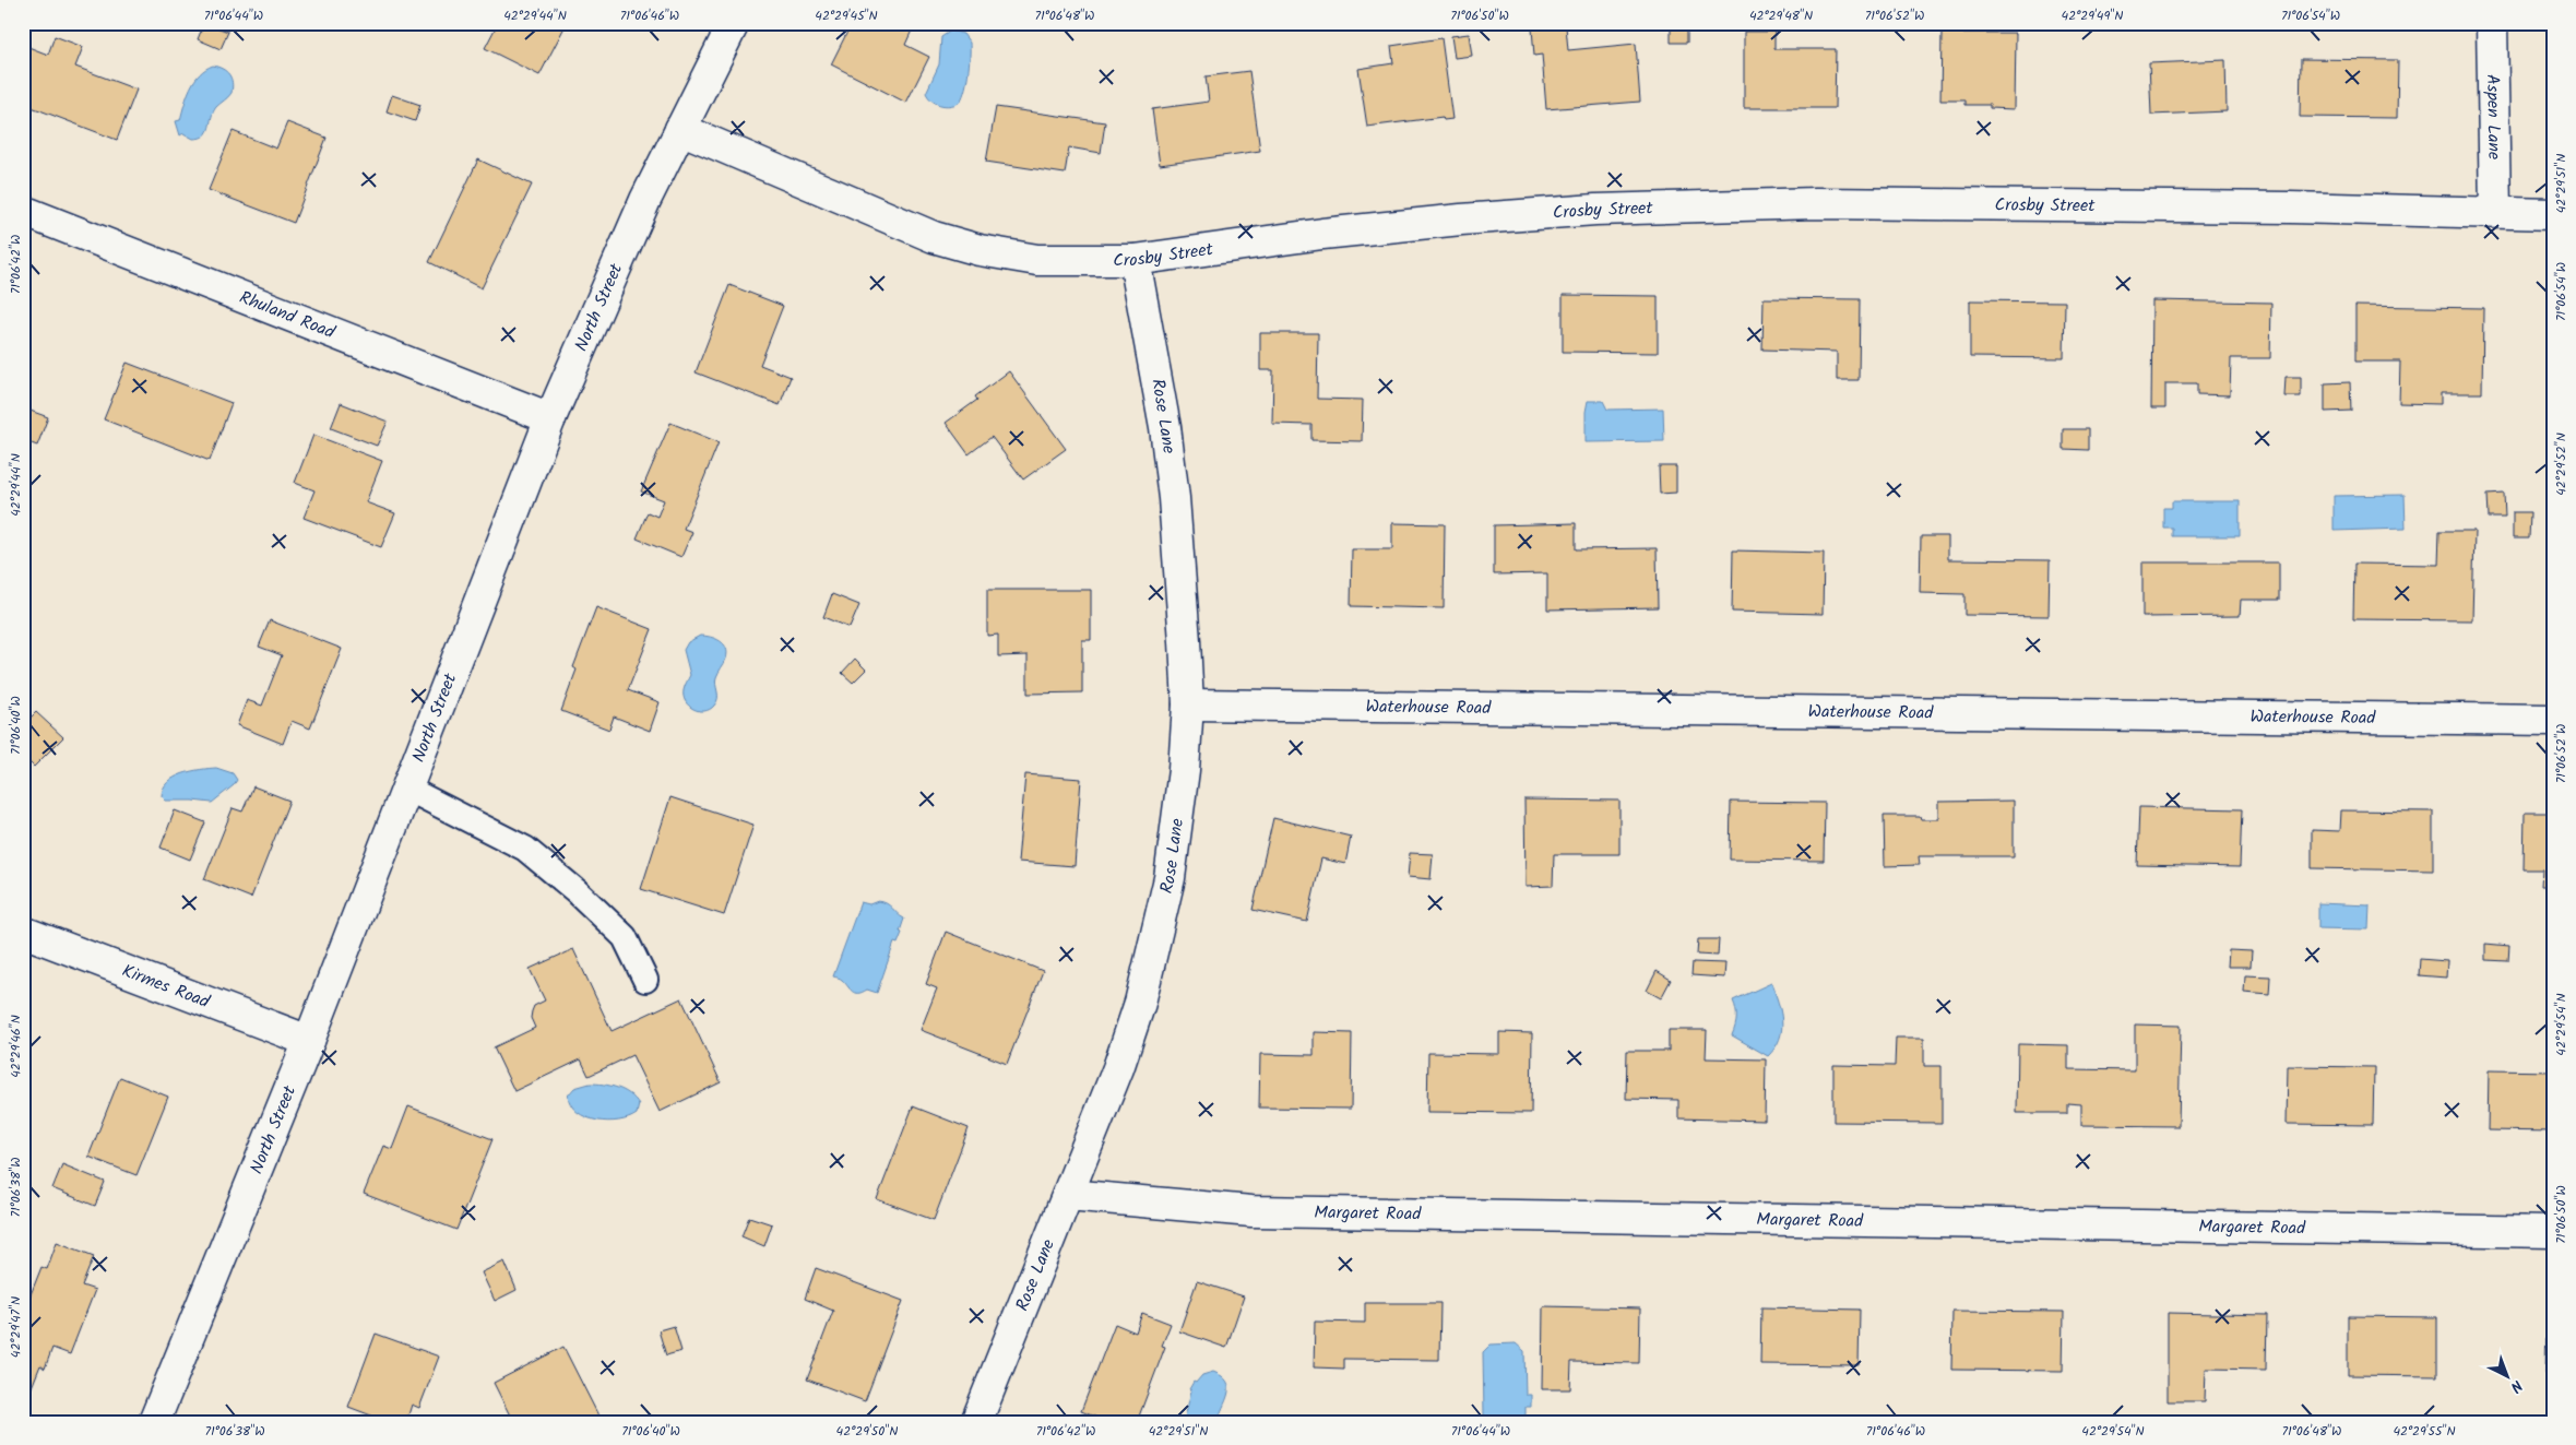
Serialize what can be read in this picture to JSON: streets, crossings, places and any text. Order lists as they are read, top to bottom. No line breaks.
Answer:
{"streets":{"street":["Aspen Lane","Crosby Street","North Street","Rhuland Road","Rose Lane","Waterhouse Road","Kirmes Road","Margaret Road"]},"crossings":[["Aspen Lane","Crosby Street"],["Crosby Street","North Street"],["Crosby Street","Rose Lane"],["North Street","Rhuland Road"],["North Street","Kirmes Road"],["Rose Lane","Waterhouse Road"],["Rose Lane","Margaret Road"]],"north":"bottom right","coordinates":["71°06'44\"W","42°29'44\"N","71°06'46\"W","42°29'45\"N","71°06'48\"W","71°06'50\"W","42°29'48\"N","71°06'52\"W","42°29'49\"N","71°06'54\"W","42°29'51\"N","71°06'42\"W","42°29'52\"N","71°06'40\"W","42°29'54\"N","42°29'46\"N","71°06'38\"W","42°29'47\"N","42°29'50\"N","42°29'55\"N"]}
